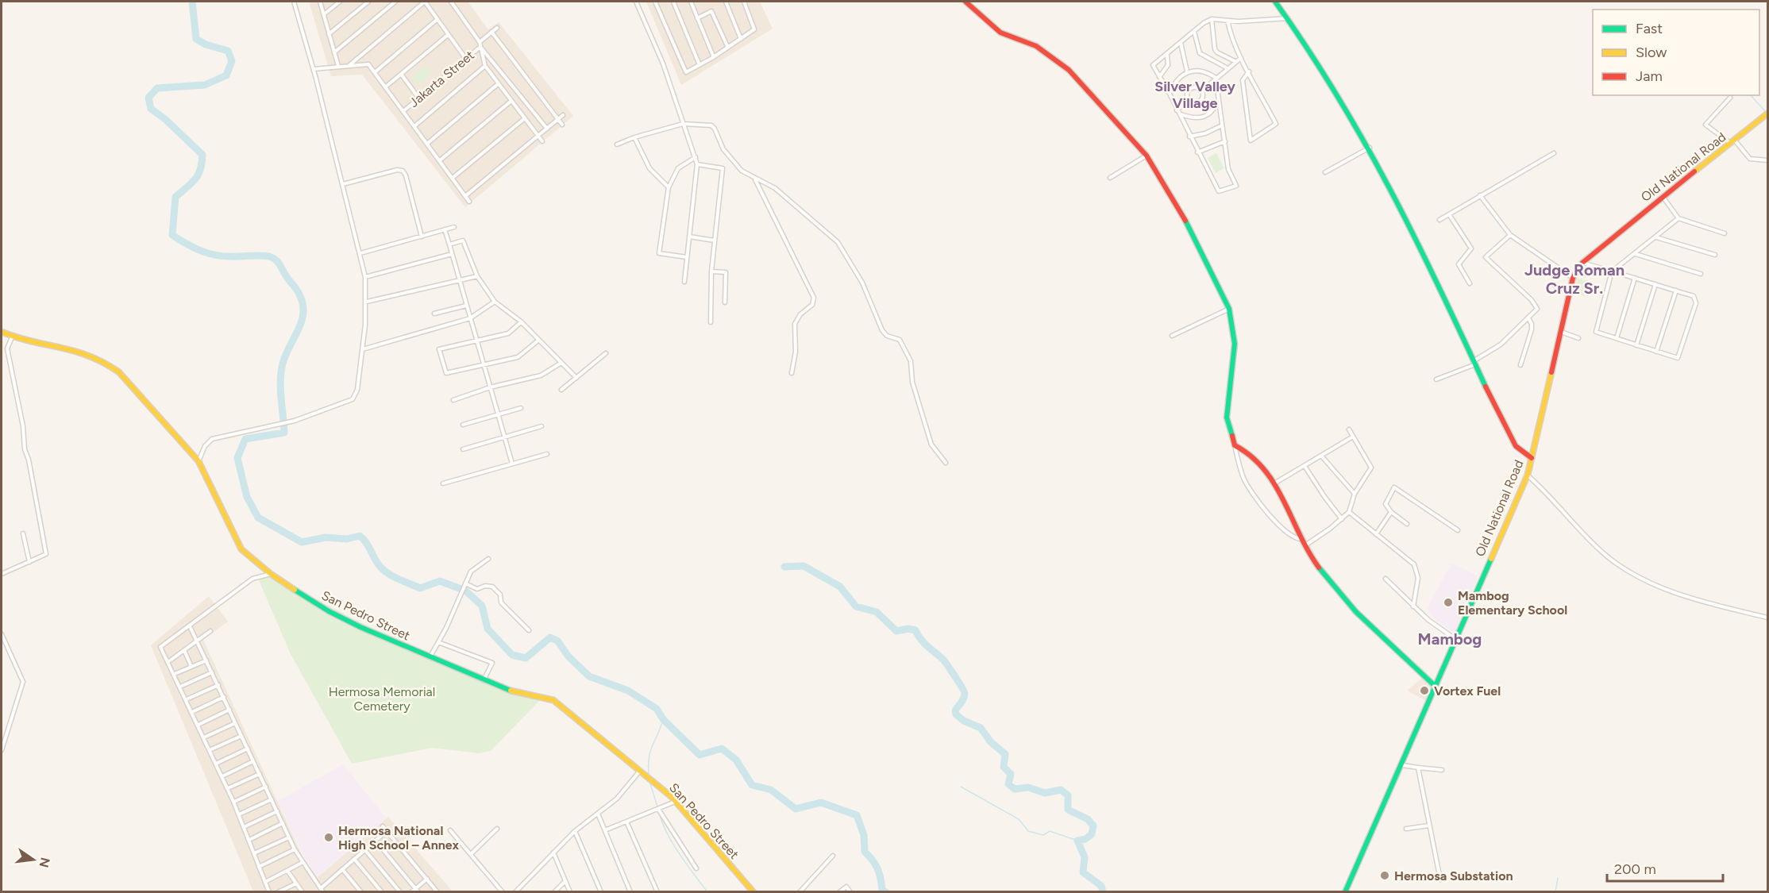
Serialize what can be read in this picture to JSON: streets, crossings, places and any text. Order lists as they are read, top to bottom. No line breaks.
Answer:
{"streets":{"street":["Jakarta Street","Old National Road","San Pedro Street"]},"districts":["Silver Valley Village","Judge Roman Cruz Sr.","Mambog"],"parks":["Hermosa Memorial Cemetery"],"places":["Mambog Elementary School","Vortex Fuel","Hermosa National High School – Annex","Hermosa Substation"],"legend":["Fast","Slow","Jam"],"scale_bar":"200 m","north":"right"}
